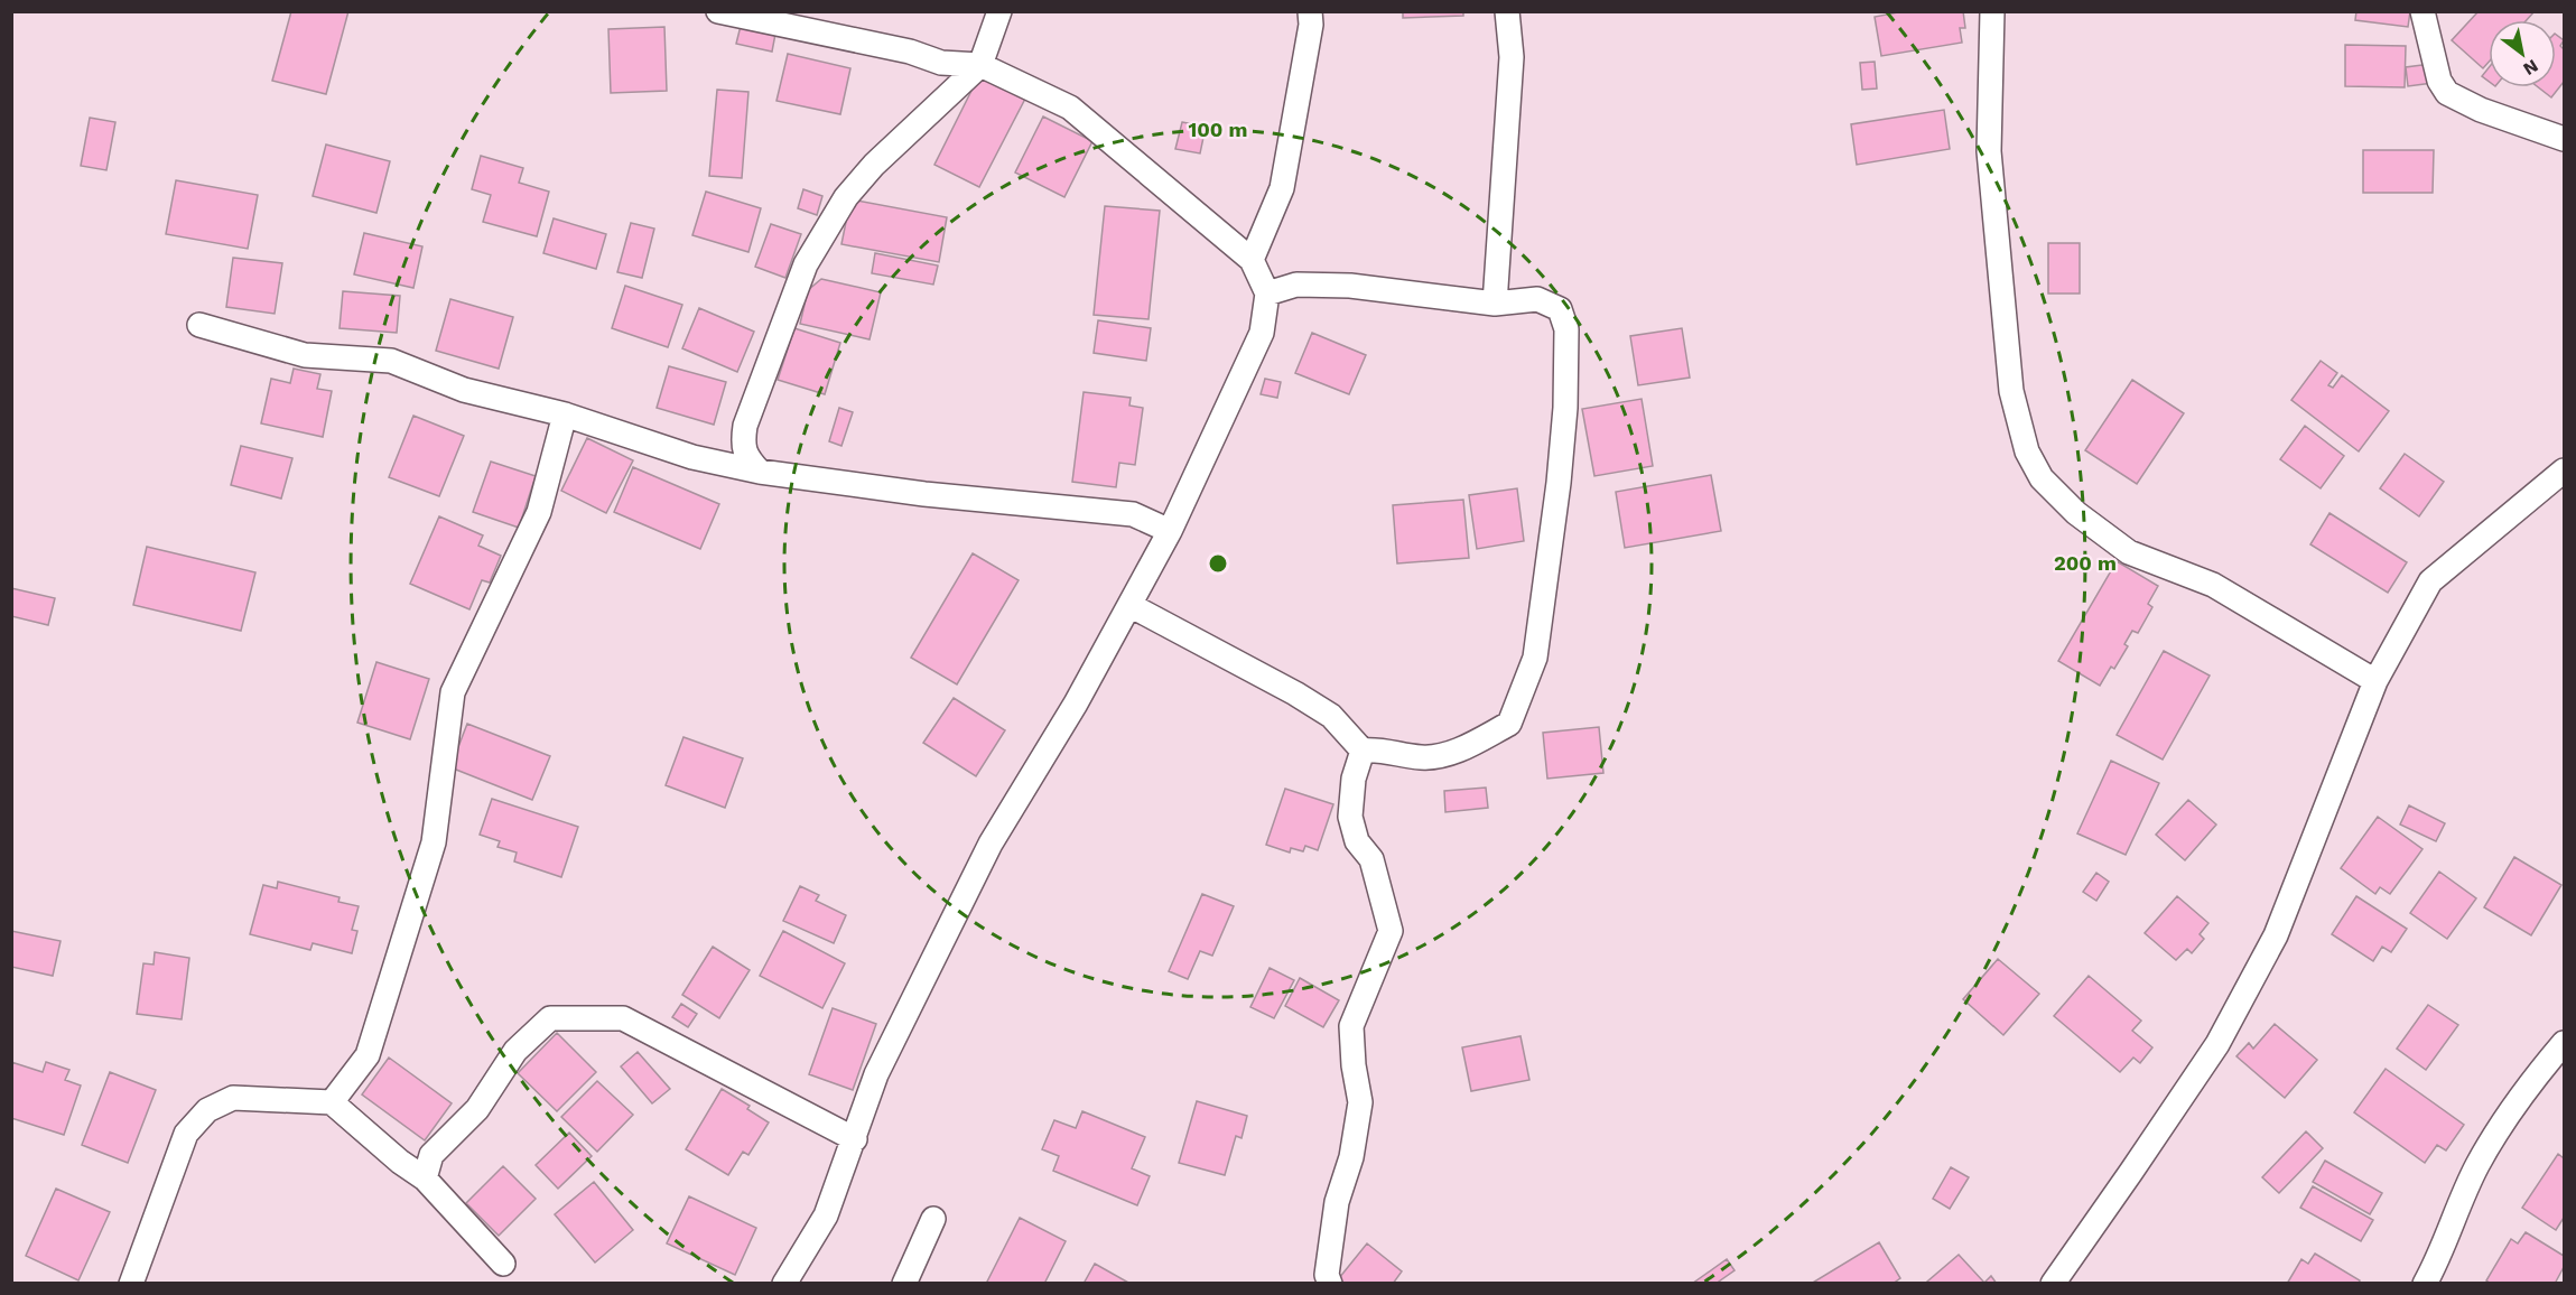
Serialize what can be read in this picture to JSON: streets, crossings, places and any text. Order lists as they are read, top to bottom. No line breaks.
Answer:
{"north":"bottom right","rings":["100 m","200 m"]}
